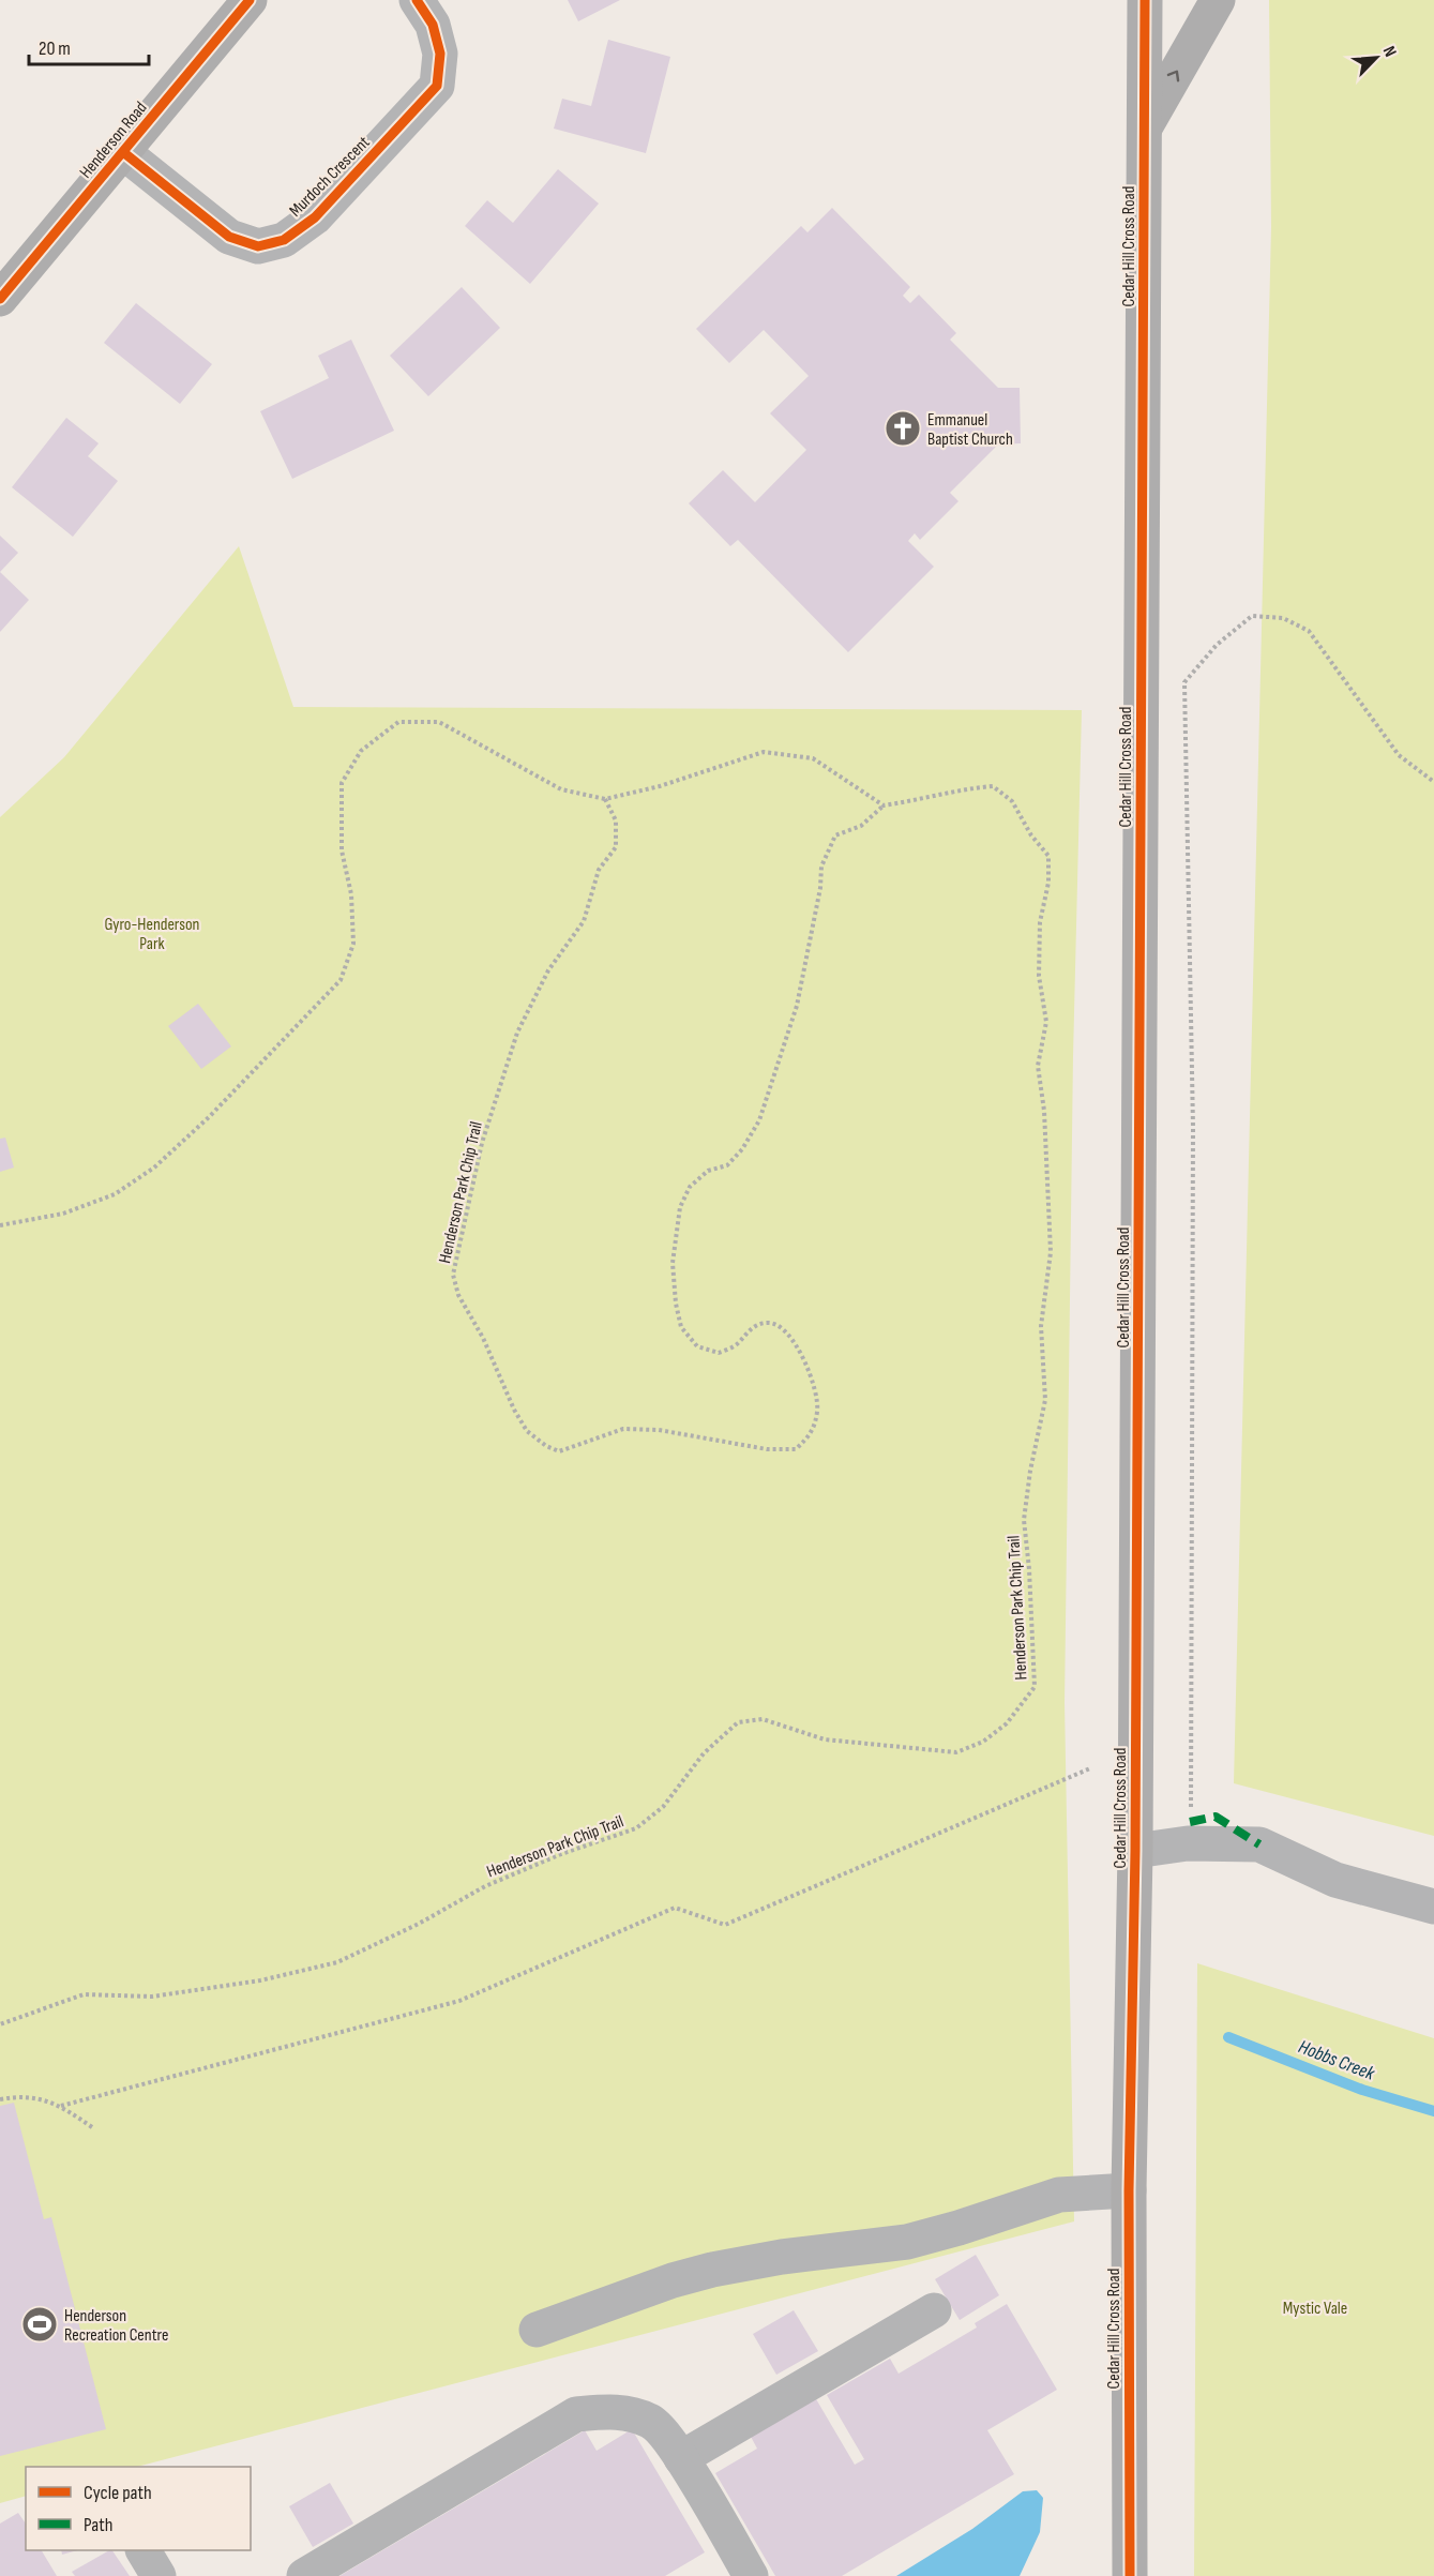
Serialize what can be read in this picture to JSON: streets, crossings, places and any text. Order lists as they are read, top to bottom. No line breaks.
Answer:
{"streets":{"main road":["Henderson Road","Cedar Hill Cross Road"],"street":["Murdoch Crescent"],"path":["Henderson Park Chip Trail"]},"crossings":[["Henderson Road","Murdoch Crescent"]],"water":["Hobbs Creek"],"parks":["Gyro-Henderson Park","Mystic Vale"],"places":{"church":["Emmanuel Baptist Church"],"sports":["Henderson Recreation Centre"]},"legend":["Cycle path","Path"],"scale_bar":"20 m","north":"top right"}
